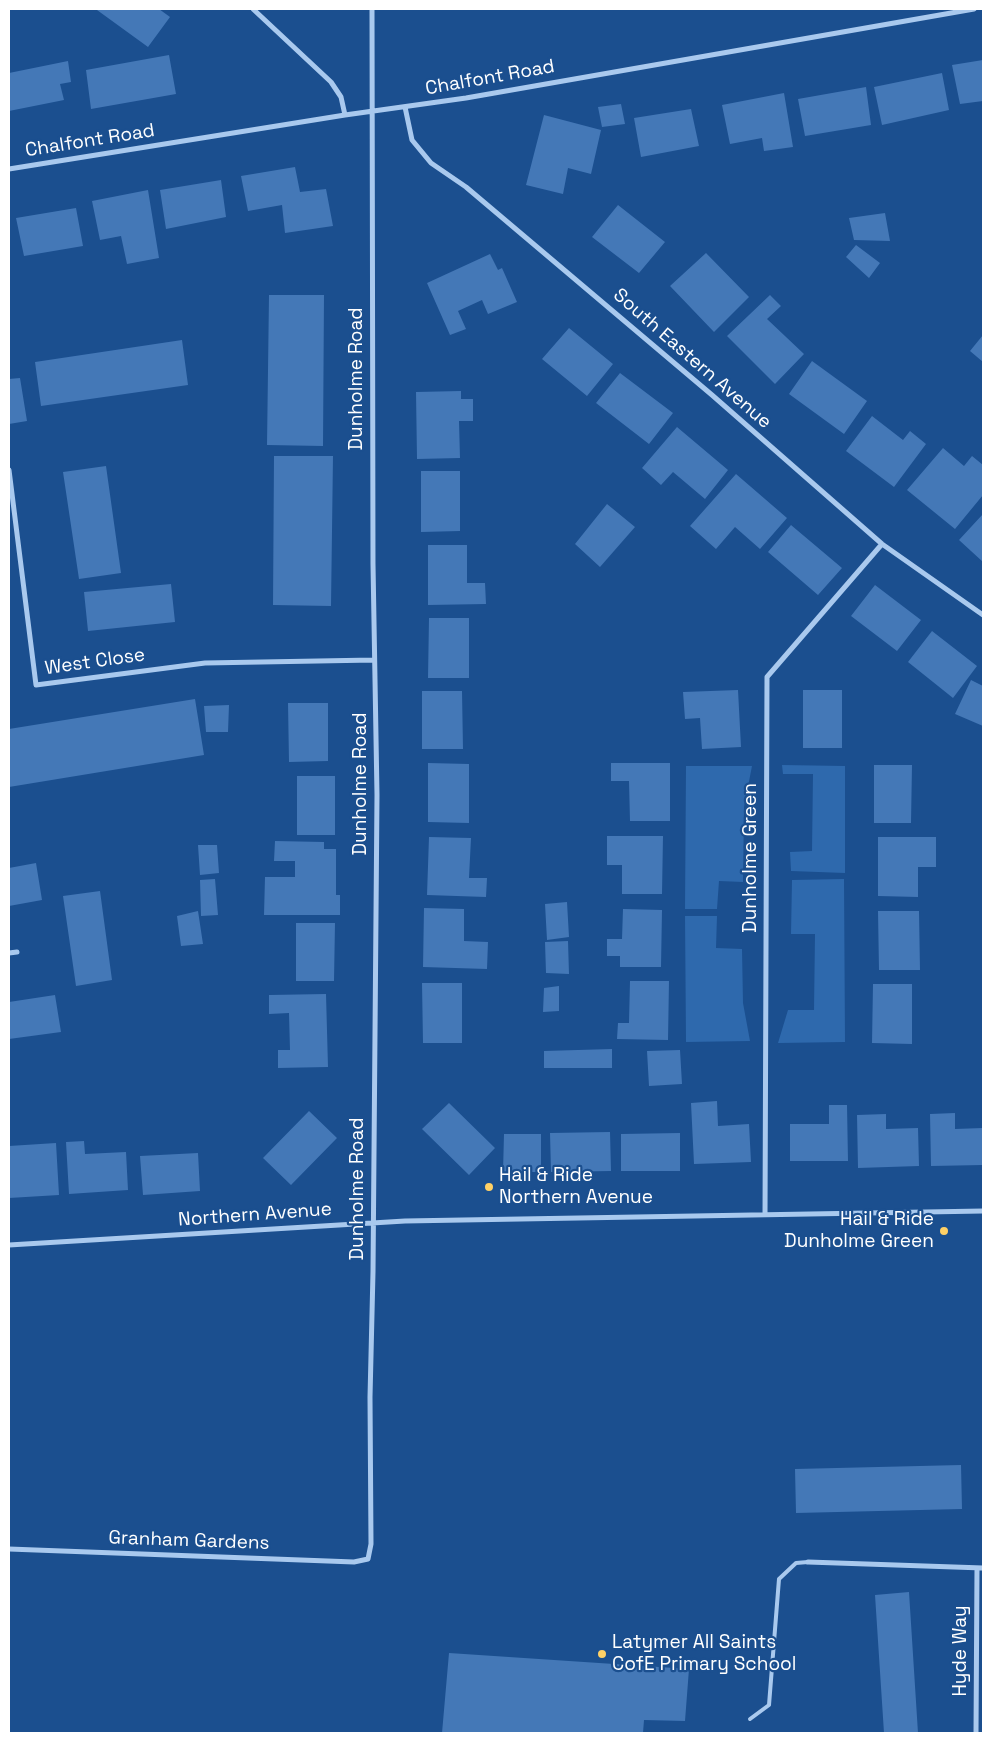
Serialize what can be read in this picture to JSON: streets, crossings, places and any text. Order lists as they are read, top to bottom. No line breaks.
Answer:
{"streets":{"street":["Chalfont Road","South Eastern Avenue","Dunholme Road","West Close","Dunholme Green","Northern Avenue","Granham Gardens","Hyde Way"]},"crossings":[["Chalfont Road","South Eastern Avenue"],["Chalfont Road","Dunholme Road"],["South Eastern Avenue","Dunholme Green"],["Dunholme Road","West Close"],["Dunholme Road","Northern Avenue"],["Dunholme Road","Granham Gardens"],["Dunholme Green","Northern Avenue"]],"places":["Hail & Ride Northern Avenue","Hail & Ride Dunholme Green","Latymer All Saints CofE Primary School"]}
